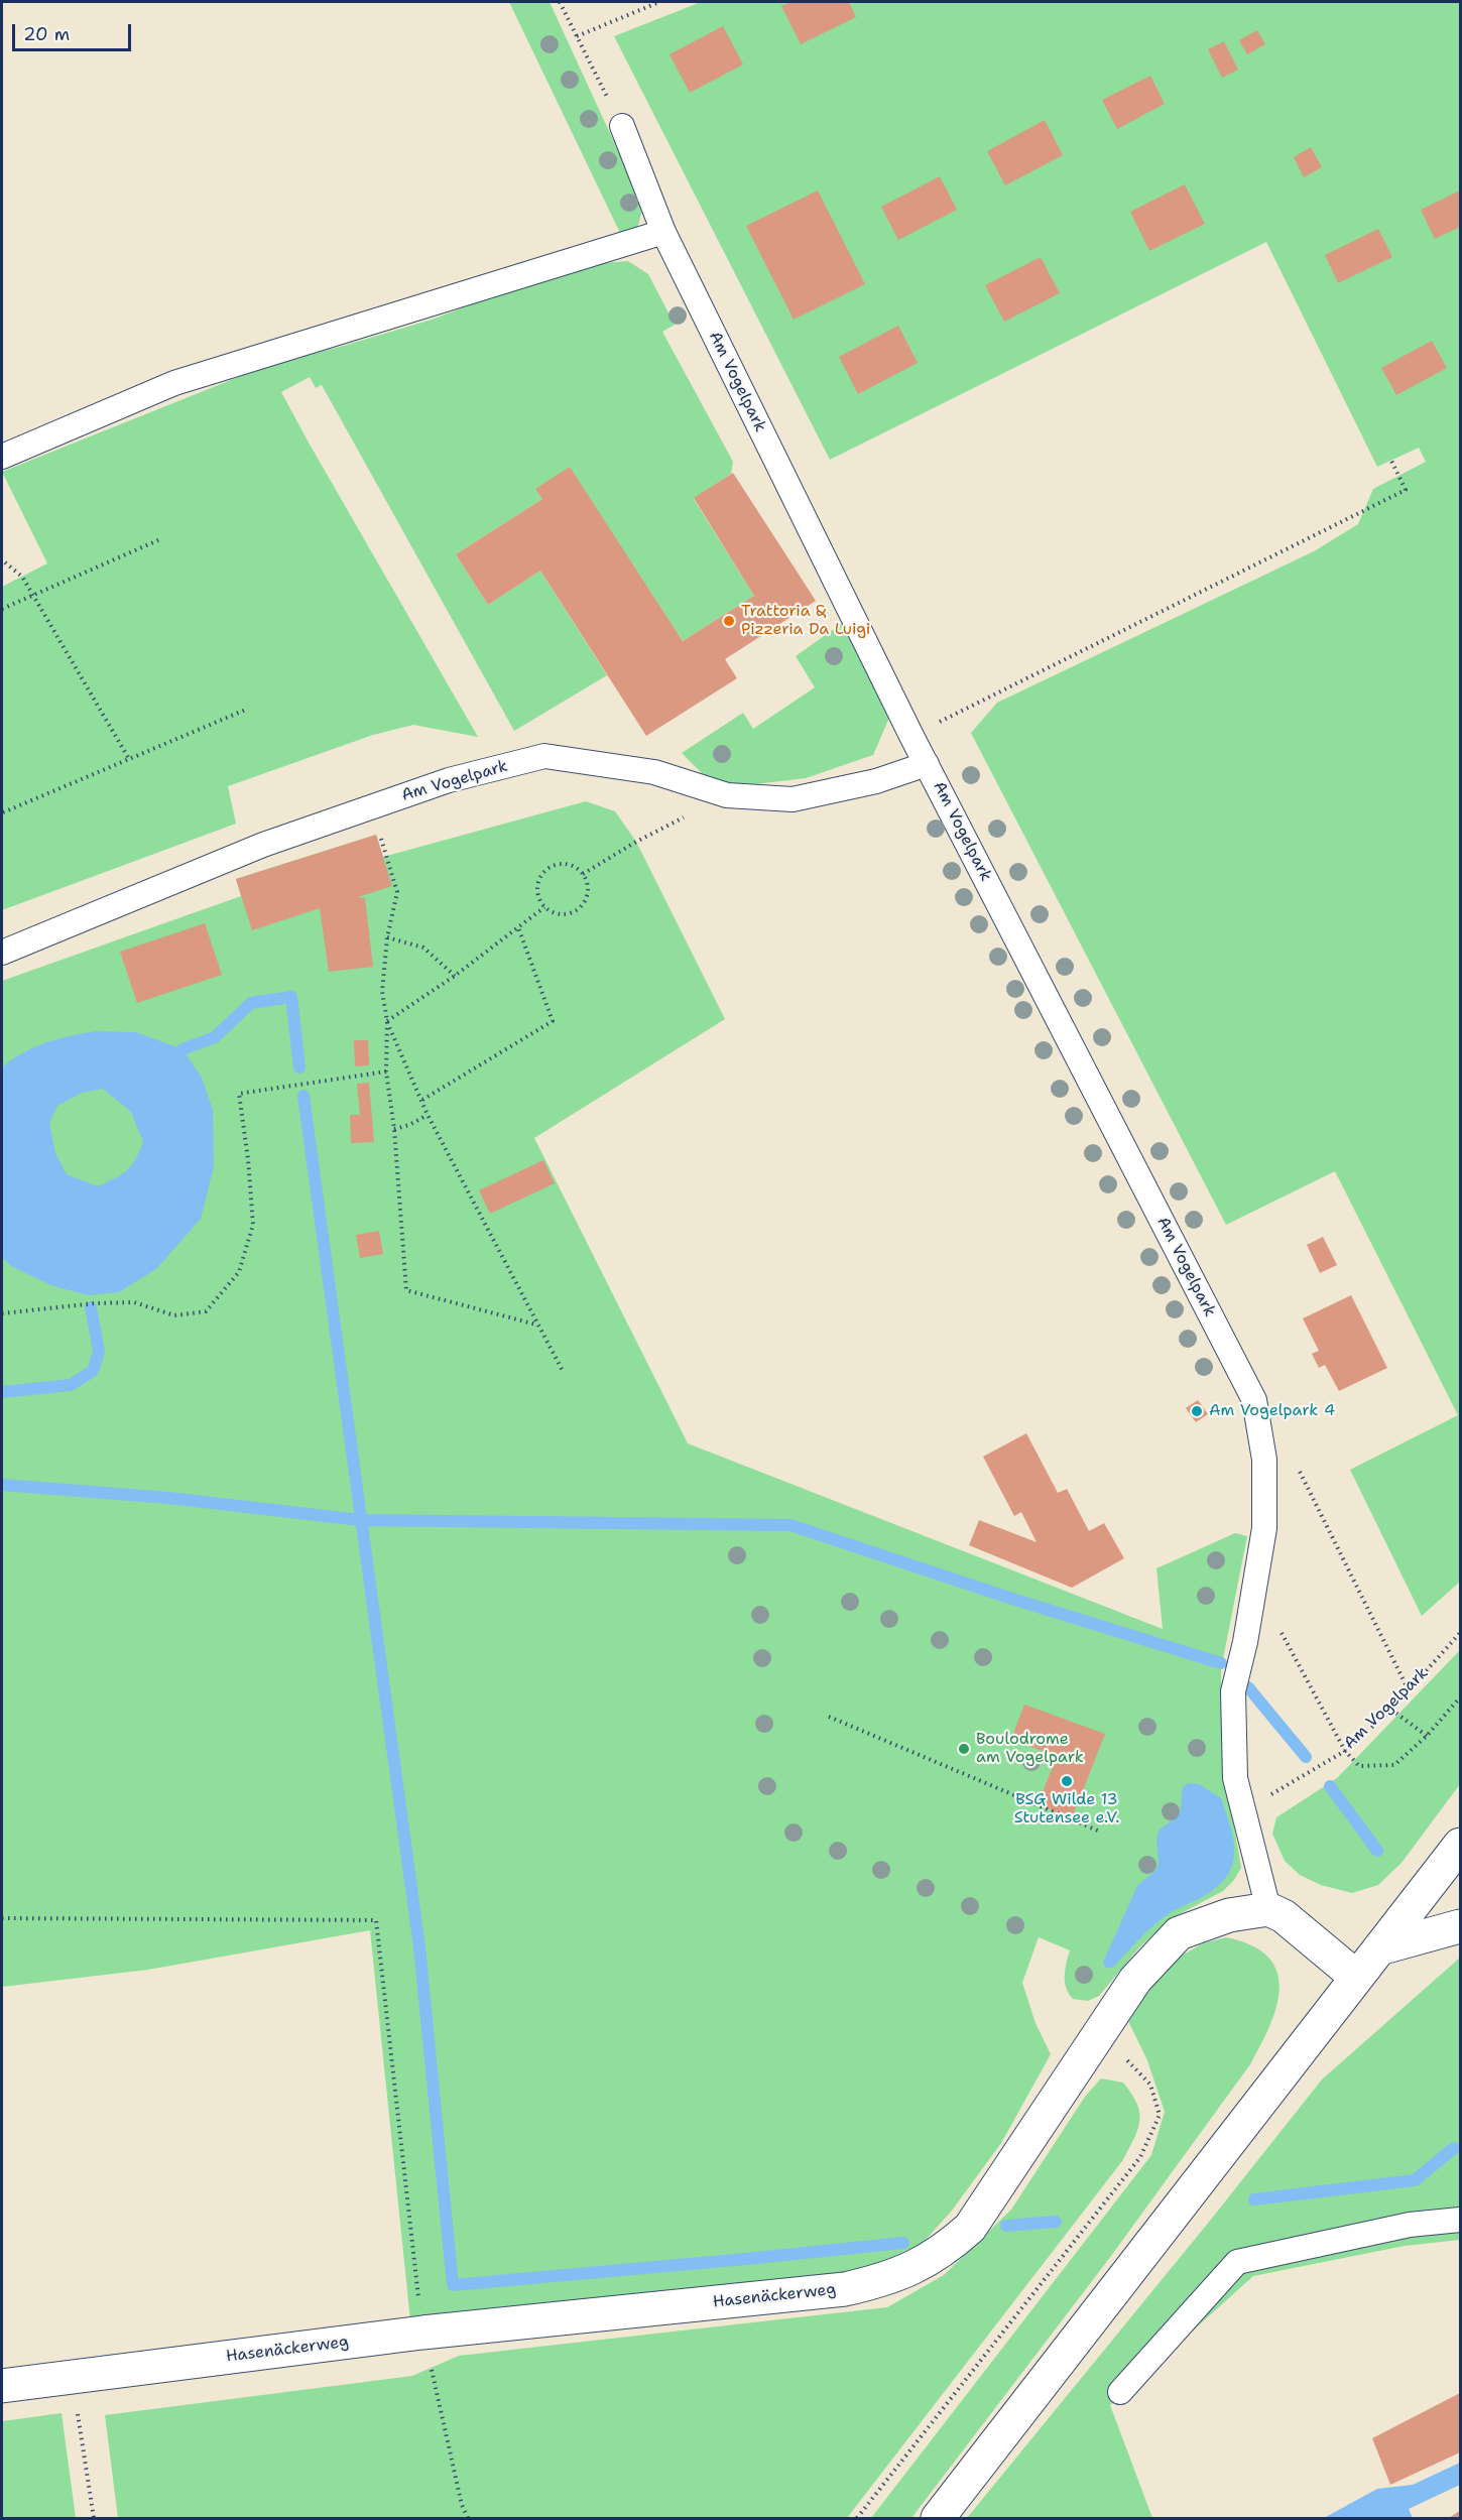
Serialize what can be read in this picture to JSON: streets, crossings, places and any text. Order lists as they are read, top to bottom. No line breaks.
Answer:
{"streets":{"street":["Hasenäckerweg"],"lane":["Am Vogelpark"]},"crossings":[["Am Vogelpark","Hasenäckerweg"]],"places":["Trattoria & Pizzeria Da Luigi","Am Vogelpark 4","Boulodrome am Vogelpark","BSG Wilde 13 Stutensee e.V."],"scale_bar":"20 m"}
